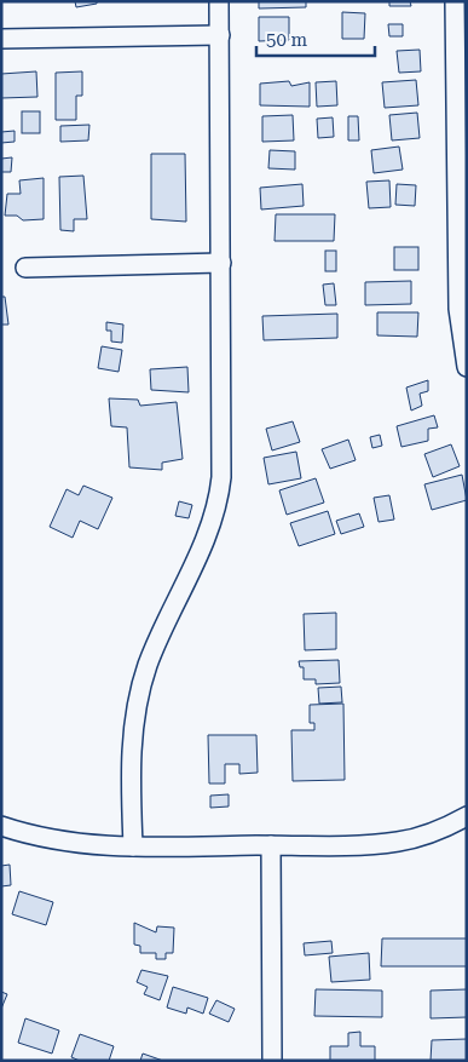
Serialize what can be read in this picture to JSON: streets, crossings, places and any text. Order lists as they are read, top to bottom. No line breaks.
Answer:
{"scale_bar":"50 m"}
